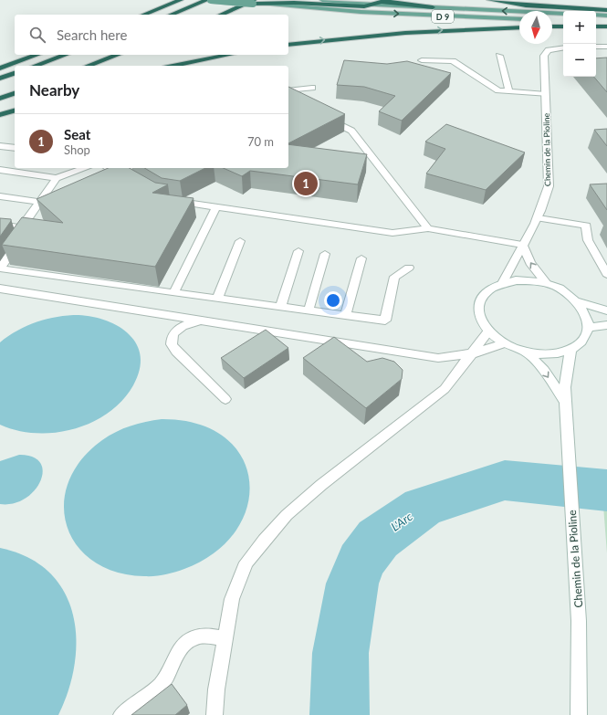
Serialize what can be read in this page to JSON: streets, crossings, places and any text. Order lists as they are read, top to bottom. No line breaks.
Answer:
{"streets":{"main road":["D 9","Chemin de la Pioline"]},"water":["L'Arc"],"north":"bottom","page":{"map_buttons":["+","−"],"search":"Search here","heading":"Nearby","list":[{"mark":"1","name":"Seat","note":"Shop","value":"70 m"}],"pins":"1"}}
